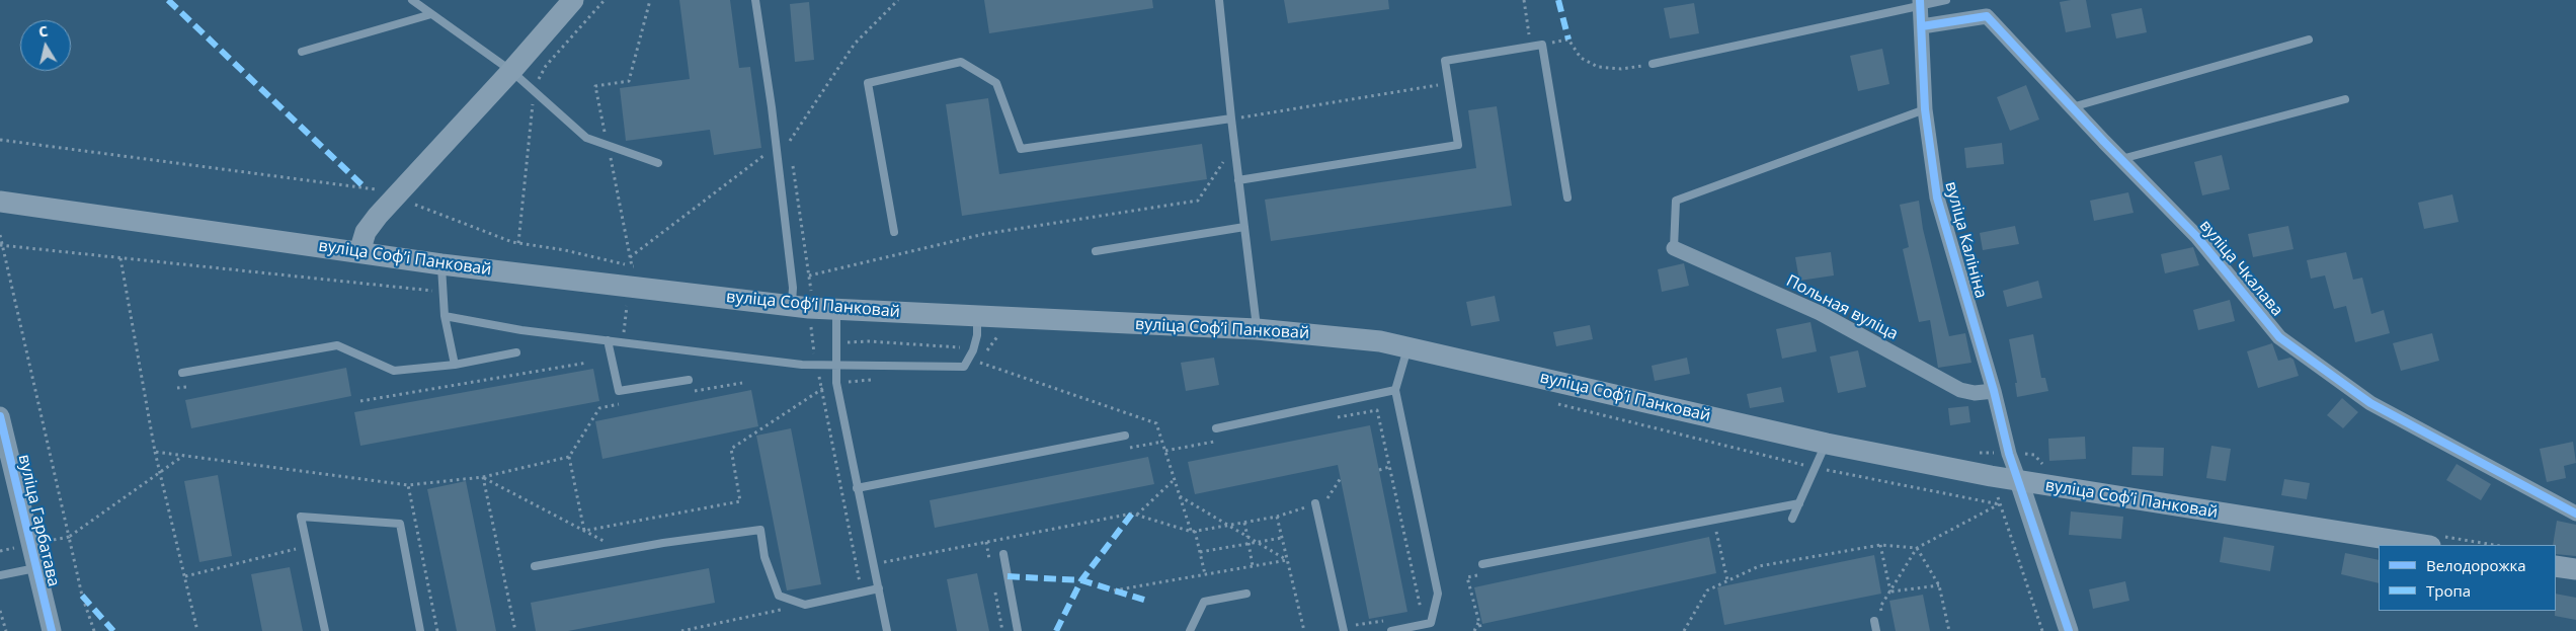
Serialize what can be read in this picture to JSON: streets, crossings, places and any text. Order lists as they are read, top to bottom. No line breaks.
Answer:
{"streets":{"main road":["вуліца Софʼі Панковай"],"street":["вуліца Калініна","вуліца Чкалава","Польная вуліца","вуліца Гарбатава"]},"crossings":[["вуліца Калініна","вуліца Софʼі Панковай"],["вуліца Калініна","вуліца Чкалава"],["вуліца Калініна","Польная вуліца"]],"legend":["Велодорожка","Тропа"],"north":"top"}
